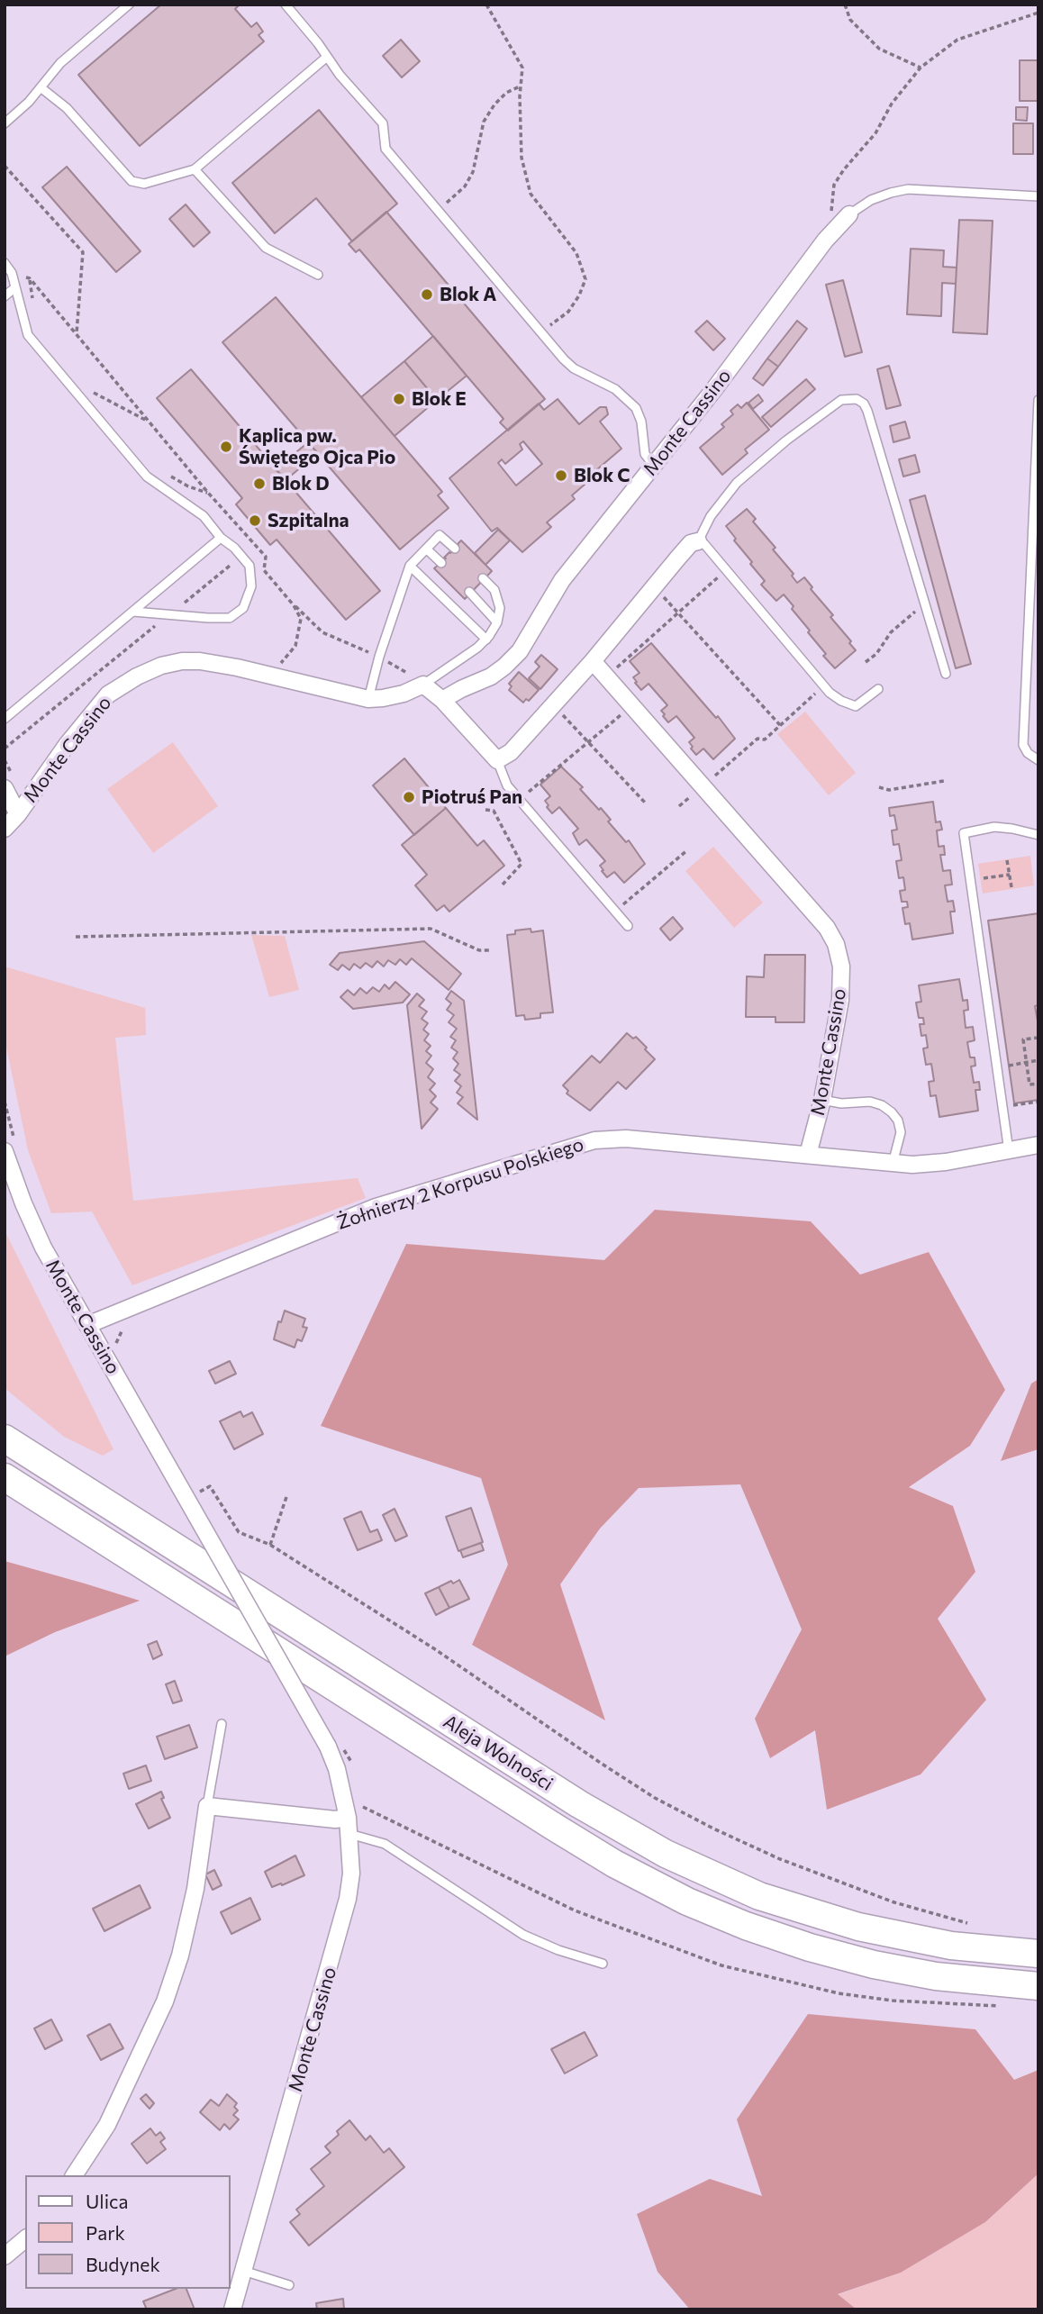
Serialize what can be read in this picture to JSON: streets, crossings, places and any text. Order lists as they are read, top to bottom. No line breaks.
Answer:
{"streets":{"highway":["Aleja Wolności"],"street":["Monte Cassino","Żołnierzy 2 Korpusu Polskiego"]},"crossings":[["Monte Cassino","Żołnierzy 2 Korpusu Polskiego"]],"places":["Blok A","Blok E","Kaplica pw. Świętego Ojca Pio","Blok C","Blok D","Szpitalna","Piotruś Pan"],"legend":["Ulica","Park","Budynek"]}
